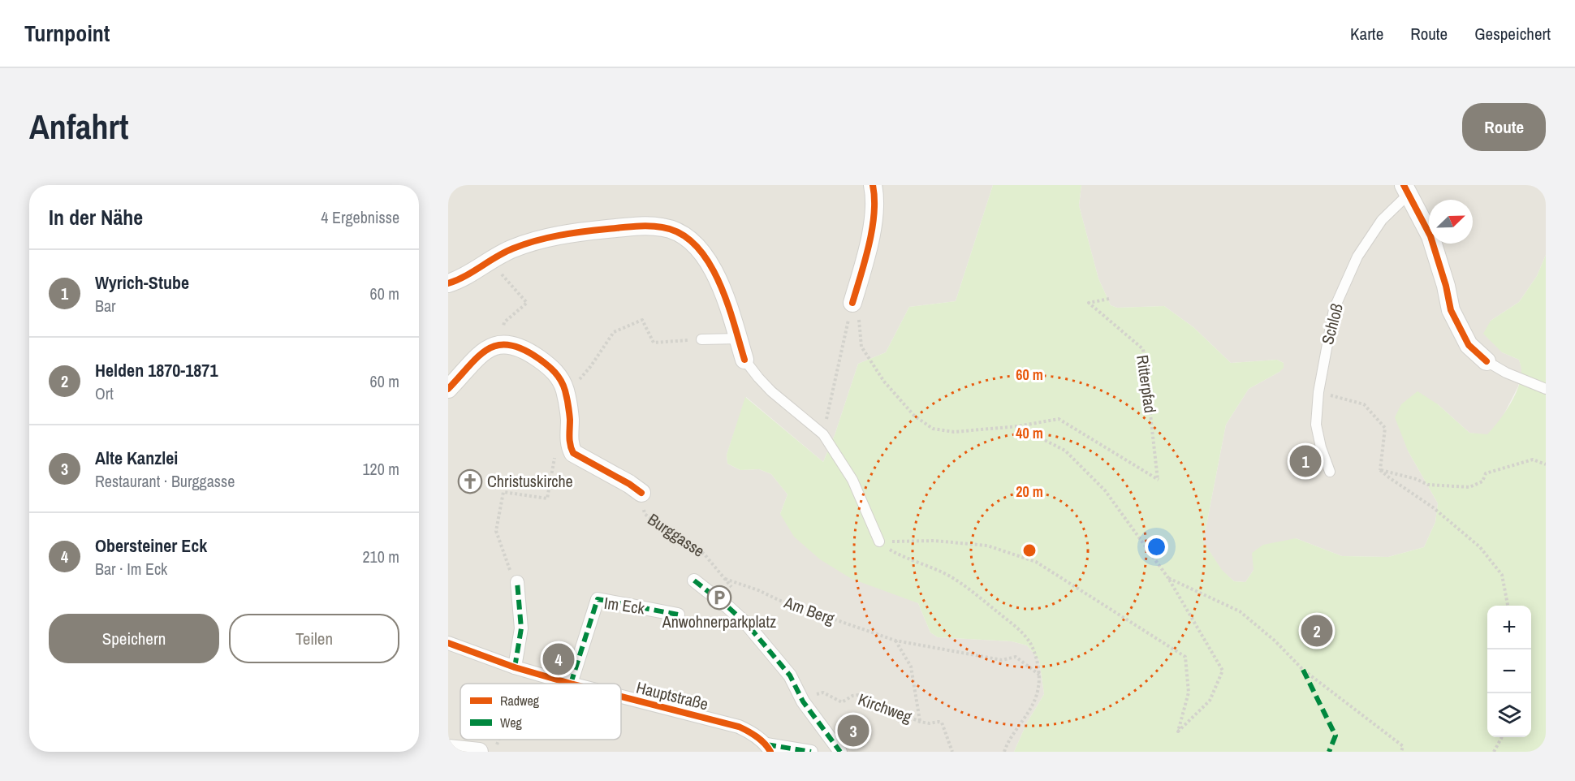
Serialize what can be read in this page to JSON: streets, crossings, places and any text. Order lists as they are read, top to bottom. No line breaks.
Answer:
{"streets":{"street":["Burggasse","Im Eck","Hauptstraße"],"lane":["Schloß"],"path":["Ritterpfad","Am Berg","Kirchweg"]},"crossings":[["Burggasse","Am Berg"],["Burggasse","Kirchweg"],["Im Eck","Hauptstraße"]],"places":{"church":["Christuskirche"],"parking":["Anwohnerparkplatz"]},"legend":["Radweg","Weg"],"north":"top right","page":{"header":"Turnpoint","nav":["Karte","Route","Gespeichert"],"buttons":["Route",["Speichern","Teilen"]],"title":"Anfahrt","heading":["In der Nähe","4 Ergebnisse"],"list":[{"mark":"1","name":"Wyrich-Stube","note":"Bar","value":"60 m"},{"mark":"2","name":"Helden 1870-1871","note":"Ort","value":"60 m"},{"mark":"3","name":"Alte Kanzlei","note":"Restaurant · Burggasse","value":"120 m"},{"mark":"4","name":"Obersteiner Eck","note":"Bar · Im Eck","value":"210 m"}],"pins":["1","2","4","3"],"map_buttons":["+","−"]},"rings":["60 m","40 m","20 m"]}
